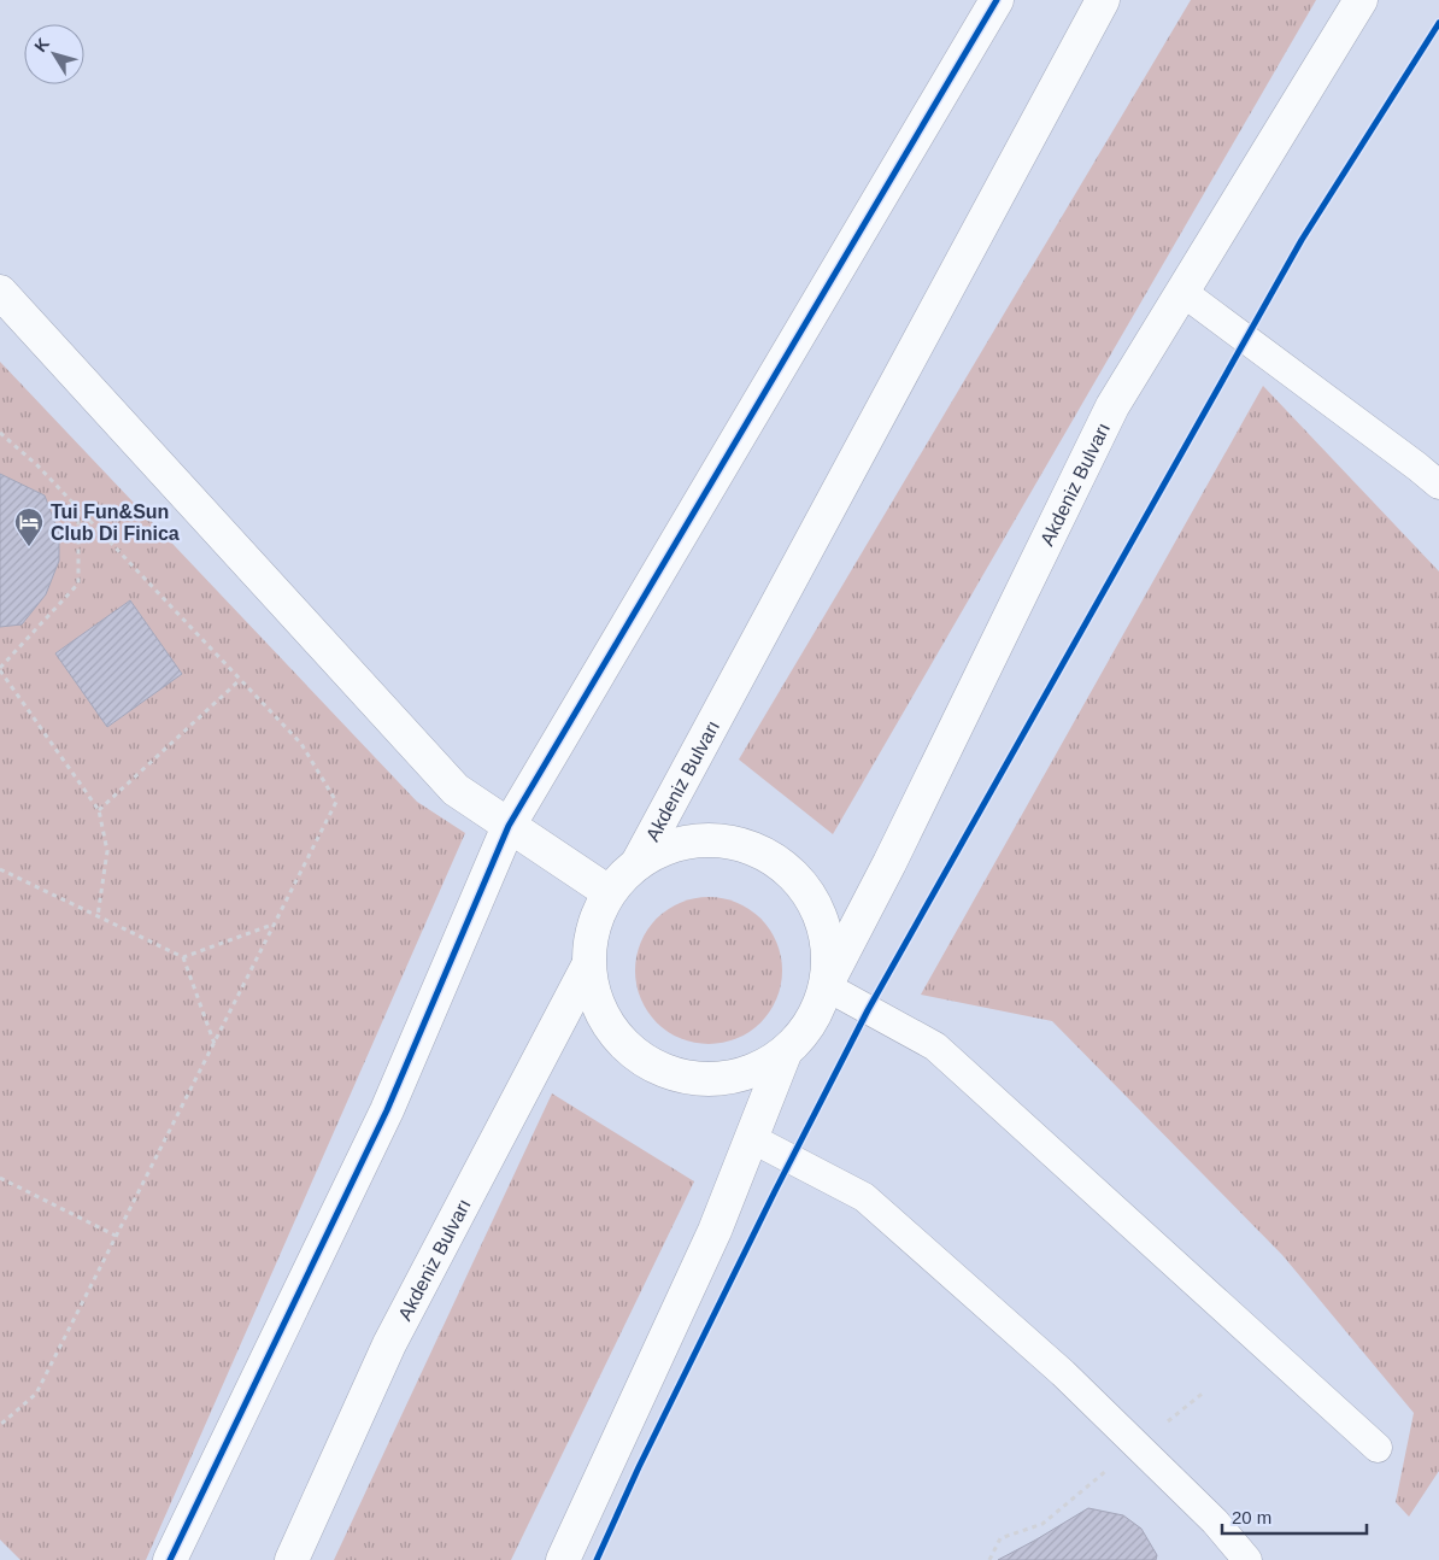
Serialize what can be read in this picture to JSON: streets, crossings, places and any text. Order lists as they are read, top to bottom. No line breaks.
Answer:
{"streets":{"main road":["Akdeniz Bulvarı"]},"places":{"hotel":["Tui Fun&Sun Club Di Finica"]},"scale_bar":"20 m","north":"top left"}
